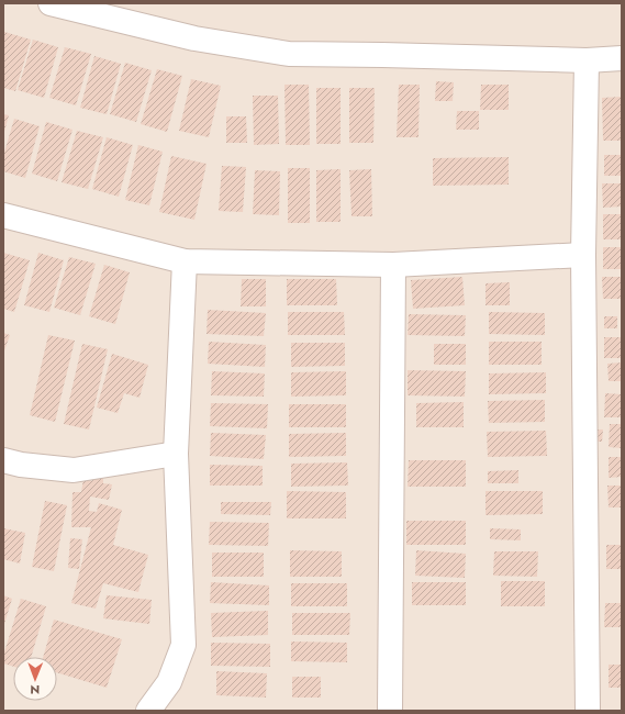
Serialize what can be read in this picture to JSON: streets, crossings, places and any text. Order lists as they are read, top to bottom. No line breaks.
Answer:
{"north":"bottom"}
